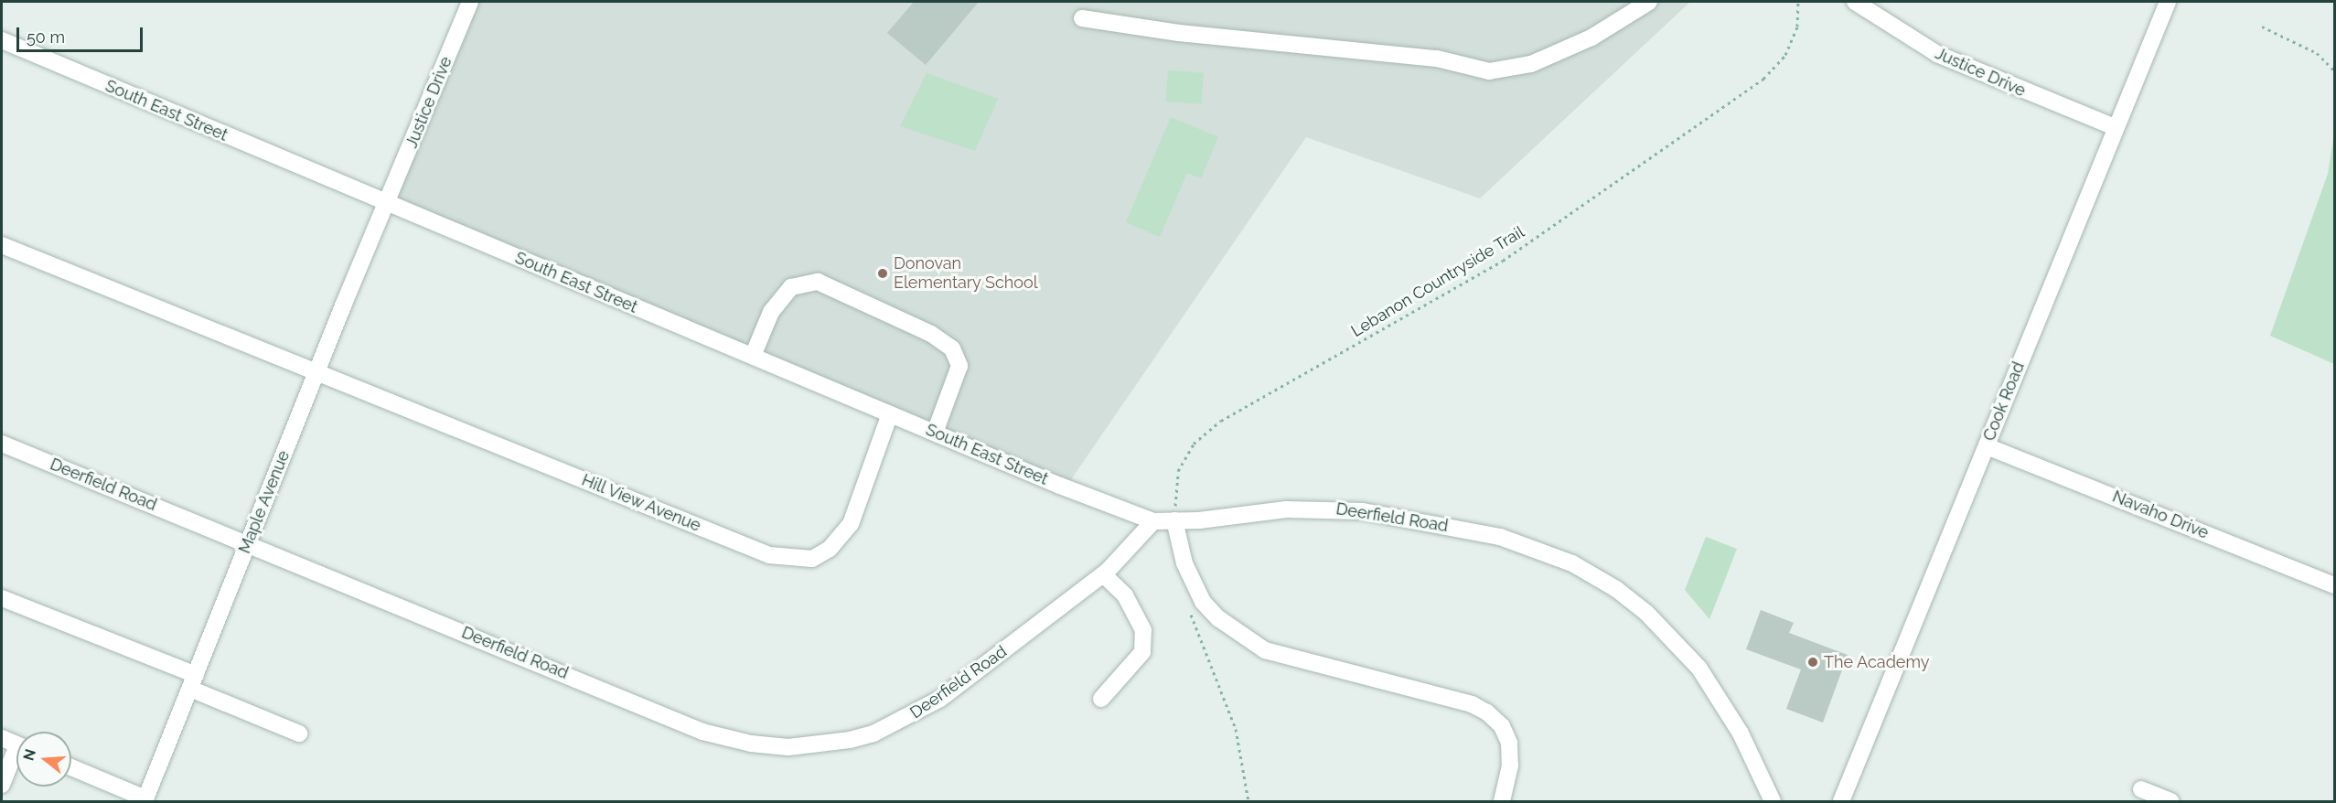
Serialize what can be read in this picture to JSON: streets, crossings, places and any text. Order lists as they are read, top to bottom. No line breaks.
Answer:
{"streets":{"street":["Justice Drive","South East Street","Cook Road","Deerfield Road","Maple Avenue","Hill View Avenue","Navaho Drive"],"path":["Lebanon Countryside Trail"]},"crossings":[["Justice Drive","South East Street"],["Justice Drive","Cook Road"],["Justice Drive","Maple Avenue"],["South East Street","Deerfield Road"],["South East Street","Maple Avenue"],["South East Street","Hill View Avenue"],["Lebanon Countryside Trail","Deerfield Road"],["Cook Road","Navaho Drive"],["Deerfield Road","Maple Avenue"],["Maple Avenue","Hill View Avenue"]],"places":["Donovan Elementary School","The Academy"],"scale_bar":"50 m","north":"left"}
